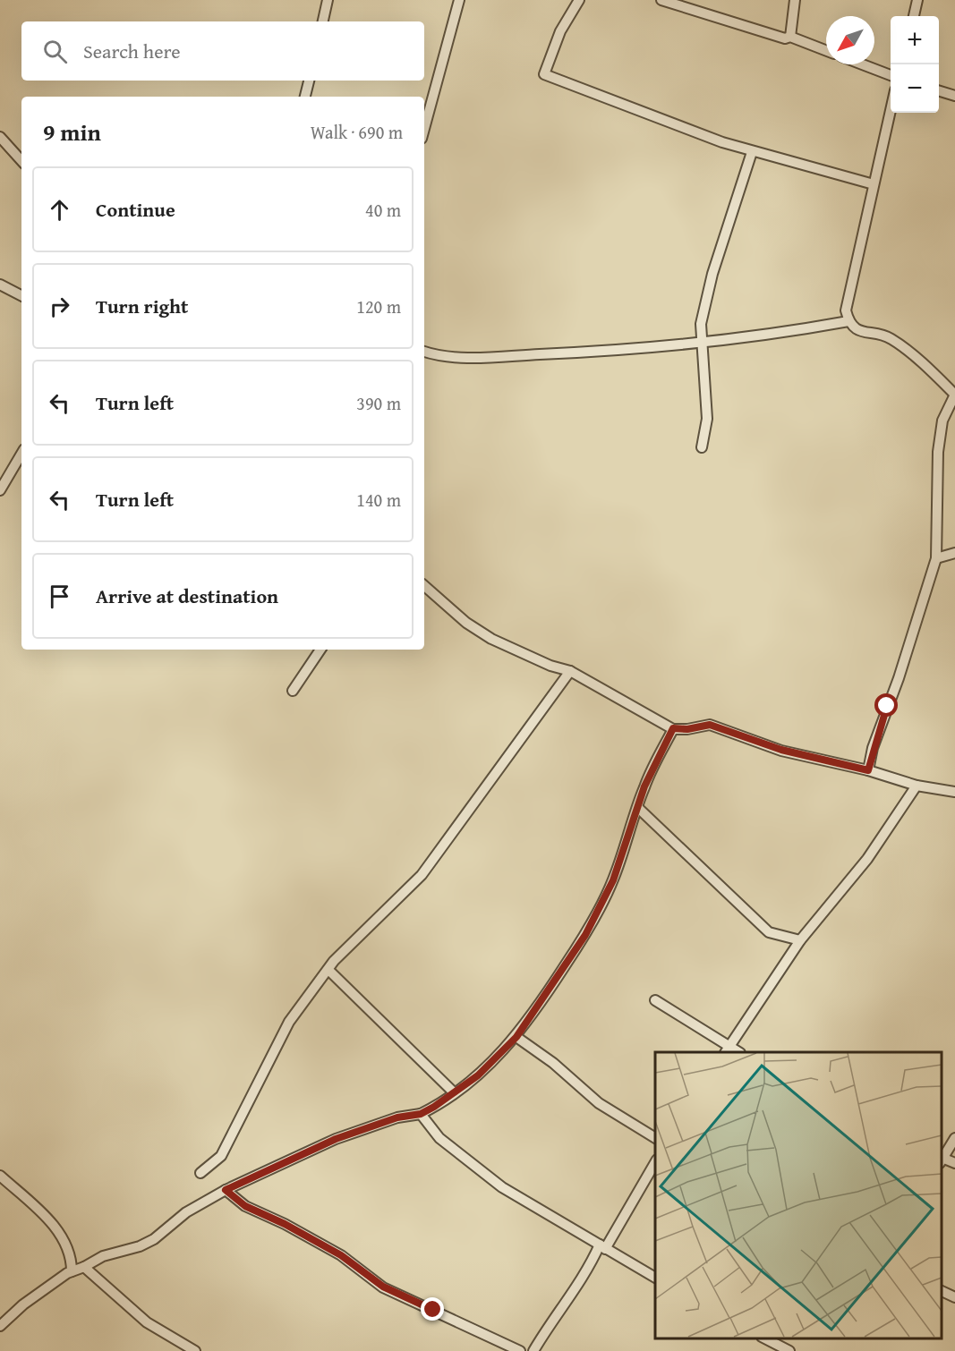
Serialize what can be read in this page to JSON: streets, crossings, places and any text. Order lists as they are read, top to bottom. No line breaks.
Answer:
{"north":"bottom left","page":{"map_buttons":["+","−"],"search":"Search here","heading":["9 min","Walk · 690 m"],"list":[["Continue","40 m"],["Turn right","120 m"],["Turn left","390 m"],["Turn left","140 m"],"Arrive at destination"]}}
